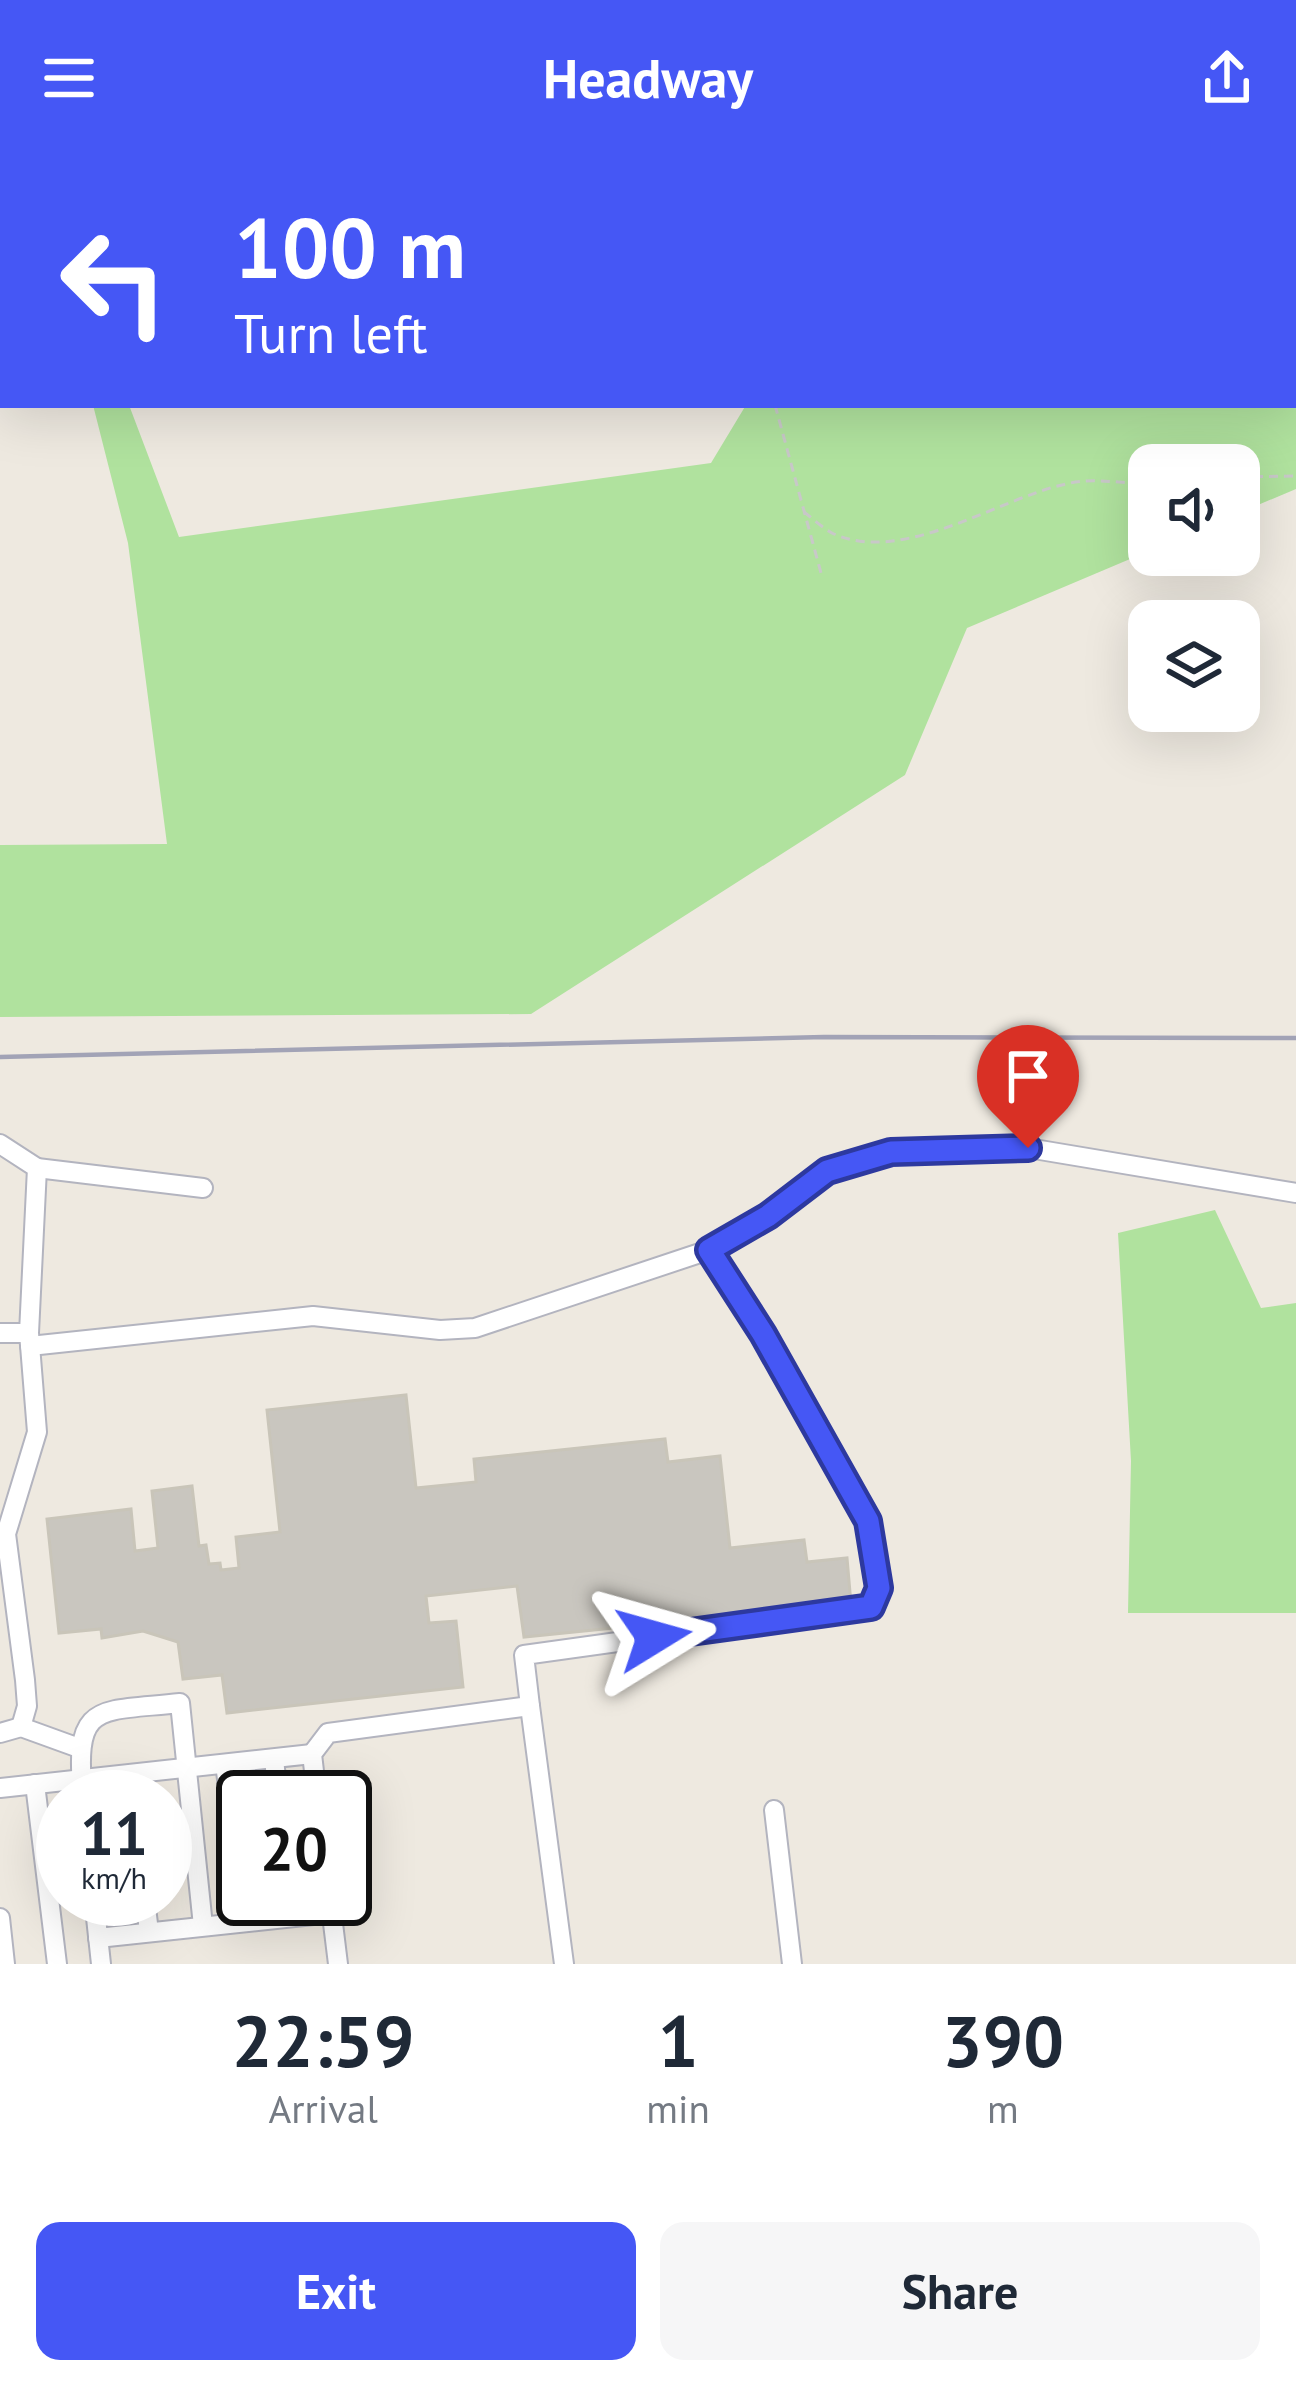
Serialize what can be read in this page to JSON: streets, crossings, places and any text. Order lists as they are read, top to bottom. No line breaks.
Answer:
{"page":{"header":"Headway","turn":["100 m","Turn left"],"speed":"11 km/h","limit":"20","eta":["22:59","Arrival","1","min","390","m"],"buttons":["Exit","Share"]}}
